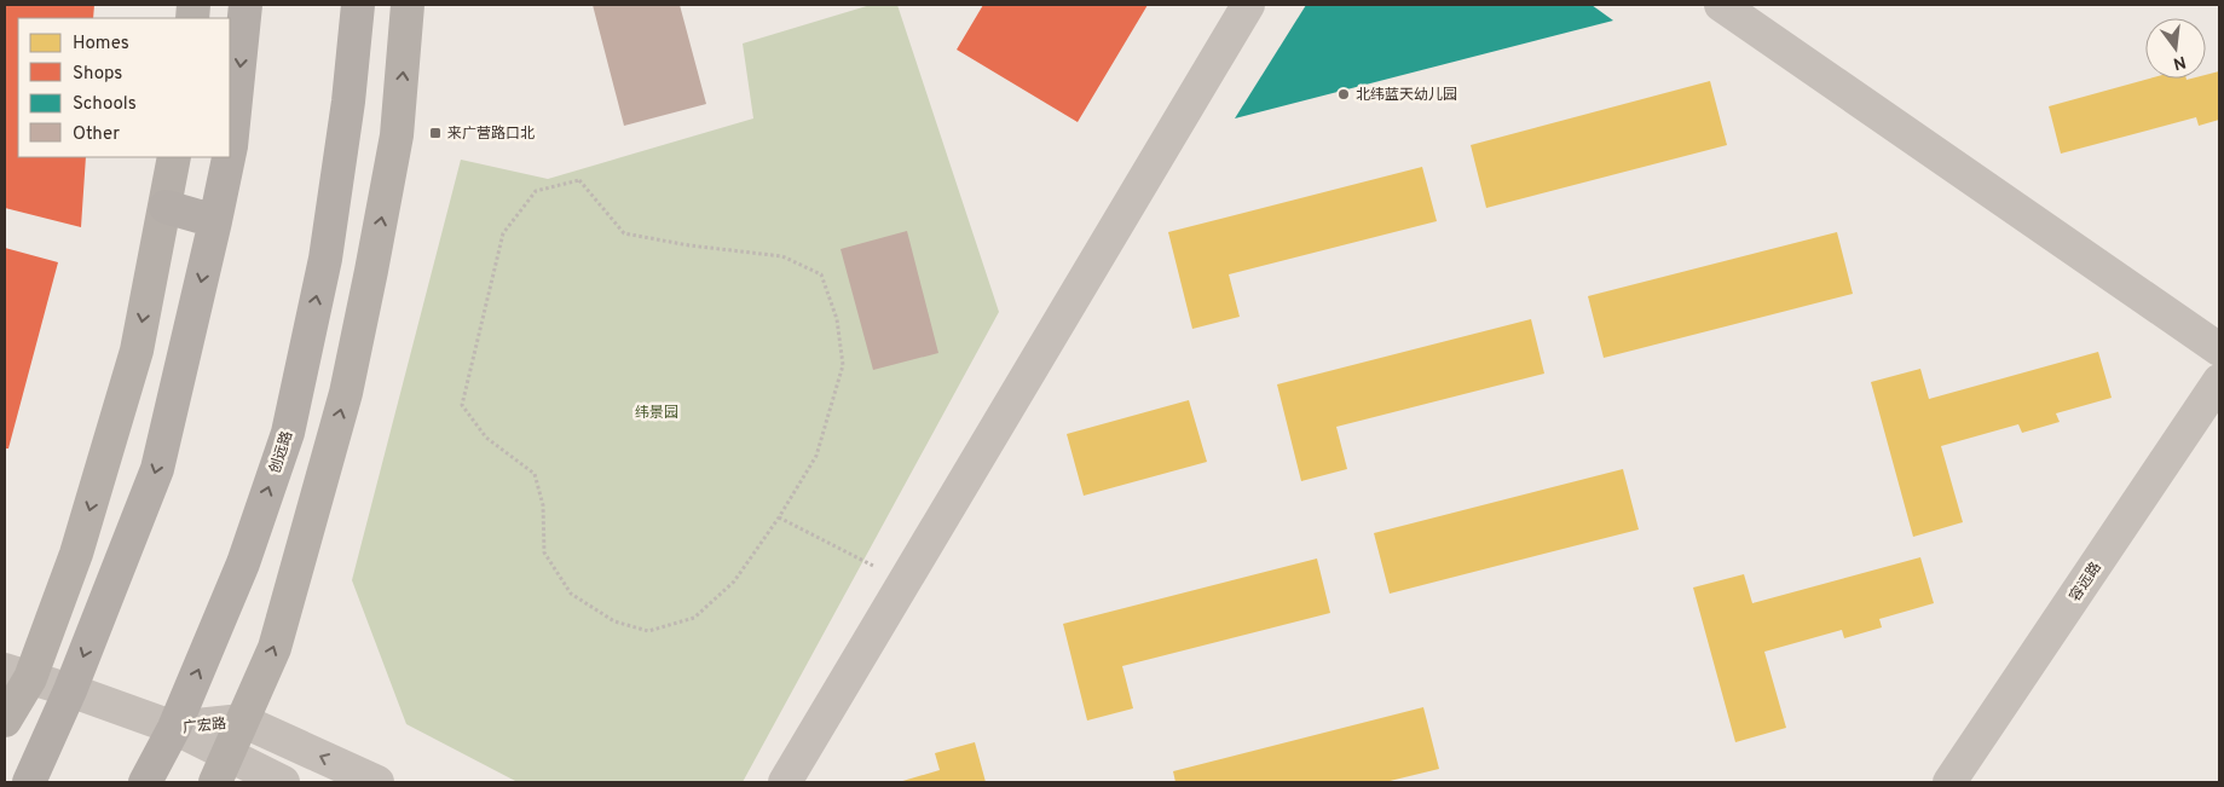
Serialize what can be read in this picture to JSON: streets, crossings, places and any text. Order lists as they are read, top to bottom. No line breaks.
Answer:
{"streets":{"main road":["创远路"],"street":["容远路","广宏路"]},"crossings":[["创远路","广宏路"]],"parks":["纬景园"],"places":{"other":["北纬蓝天幼儿园"],"transit":["来广营路口北"]},"legend":["Homes","Shops","Schools","Other"],"north":"bottom"}
